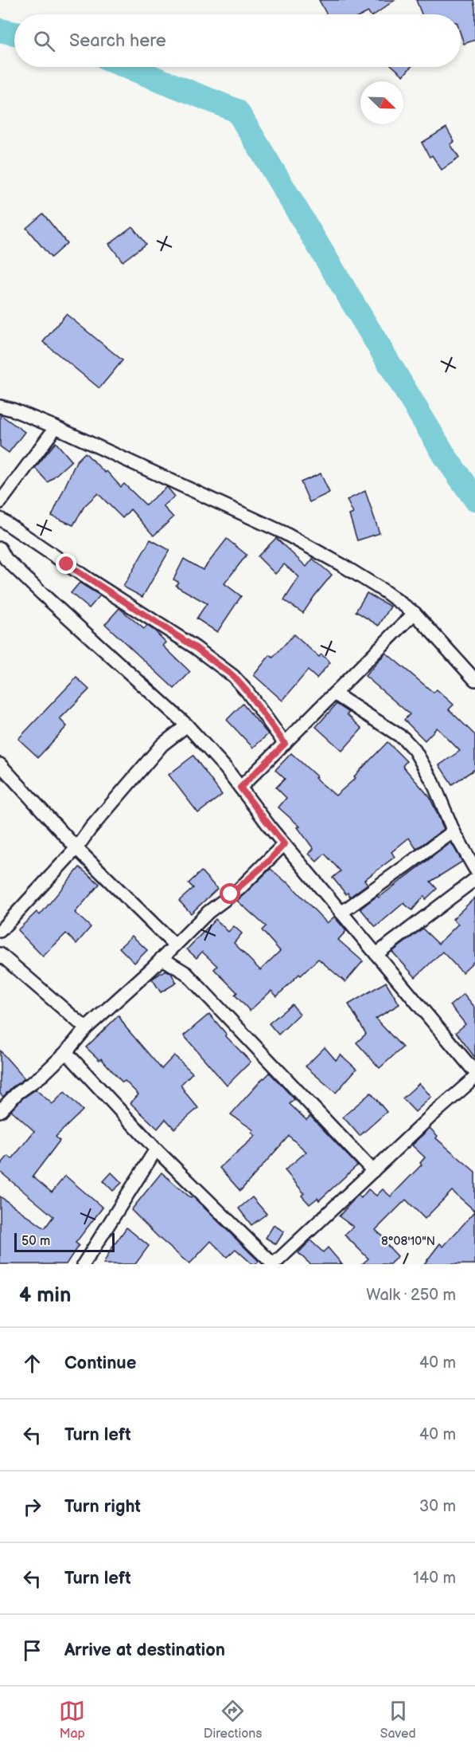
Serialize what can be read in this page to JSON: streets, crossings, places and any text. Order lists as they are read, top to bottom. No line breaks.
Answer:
{"scale_bar":"50 m","north":"bottom right","page":{"search":"Search here","scale":"50 m","heading":["4 min","Walk · 250 m"],"list":[["Continue","40 m"],["Turn left","40 m"],["Turn right","30 m"],["Turn left","140 m"],"Arrive at destination"],"nav":["Map","Directions","Saved"]},"coordinates":["8°08'10\"N"]}
